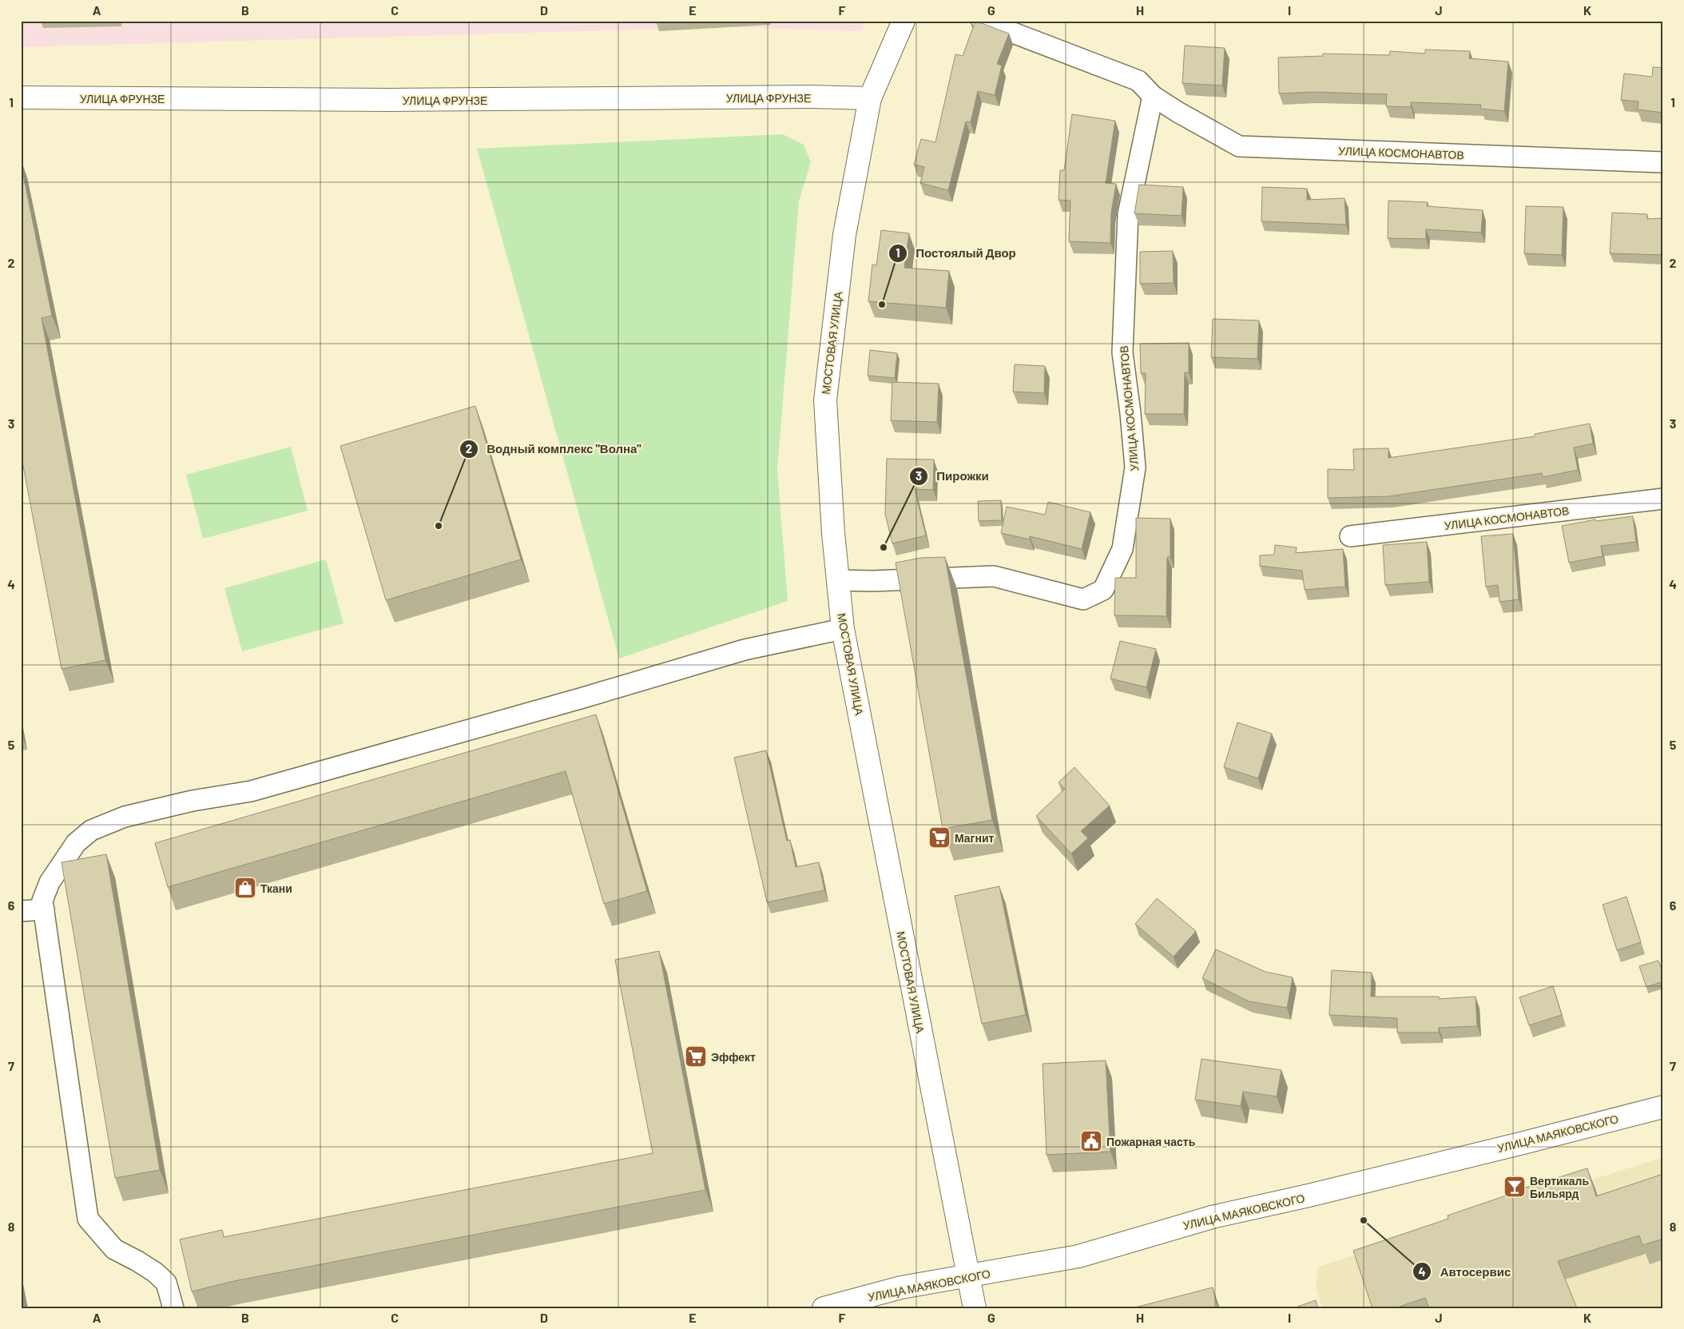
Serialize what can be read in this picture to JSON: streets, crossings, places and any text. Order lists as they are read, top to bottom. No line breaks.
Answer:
{"streets":{"main road":["УЛИЦА ФРУНЗЕ","МОСТОВАЯ УЛИЦА","УЛИЦА МАЯКОВСКОГО"],"street":["УЛИЦА КОСМОНАВТОВ"]},"crossings":[["УЛИЦА ФРУНЗЕ","МОСТОВАЯ УЛИЦА"],["УЛИЦА КОСМОНАВТОВ","МОСТОВАЯ УЛИЦА"],["МОСТОВАЯ УЛИЦА","УЛИЦА МАЯКОВСКОГО"]],"places":{"other":["Постоялый Двор","Водный комплекс \"Волна\"","Пирожки","Автосервис"],"supermarket":["Магнит","Эффект"],"shop":["Ткани"],"public building":["Пожарная часть"],"bar":["Вертикаль Бильярд"]},"grid":{"columns":["A","B","C","D","E","F","G","H","I","J","K"],"rows":["1","2","3","4","5","6","7","8"]}}
